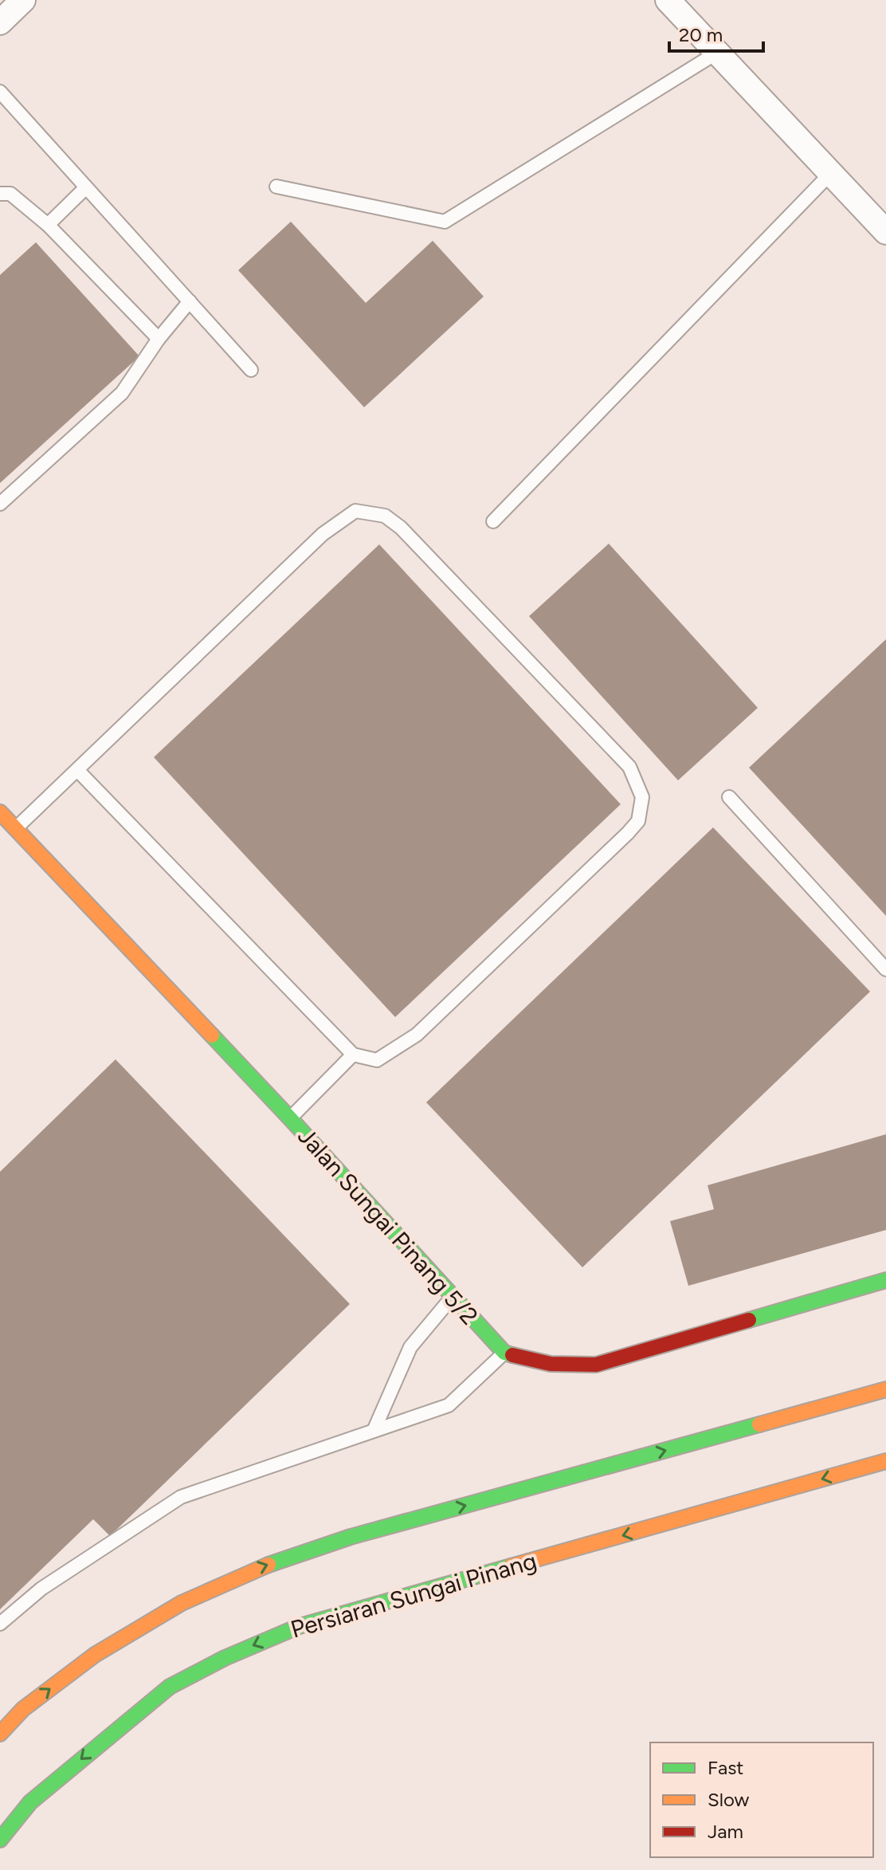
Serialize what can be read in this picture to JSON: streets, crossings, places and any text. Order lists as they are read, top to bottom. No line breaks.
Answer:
{"streets":{"street":["Jalan Sungai Pinang 5/2","Persiaran Sungai Pinang"]},"legend":["Fast","Slow","Jam"],"scale_bar":"20 m"}
